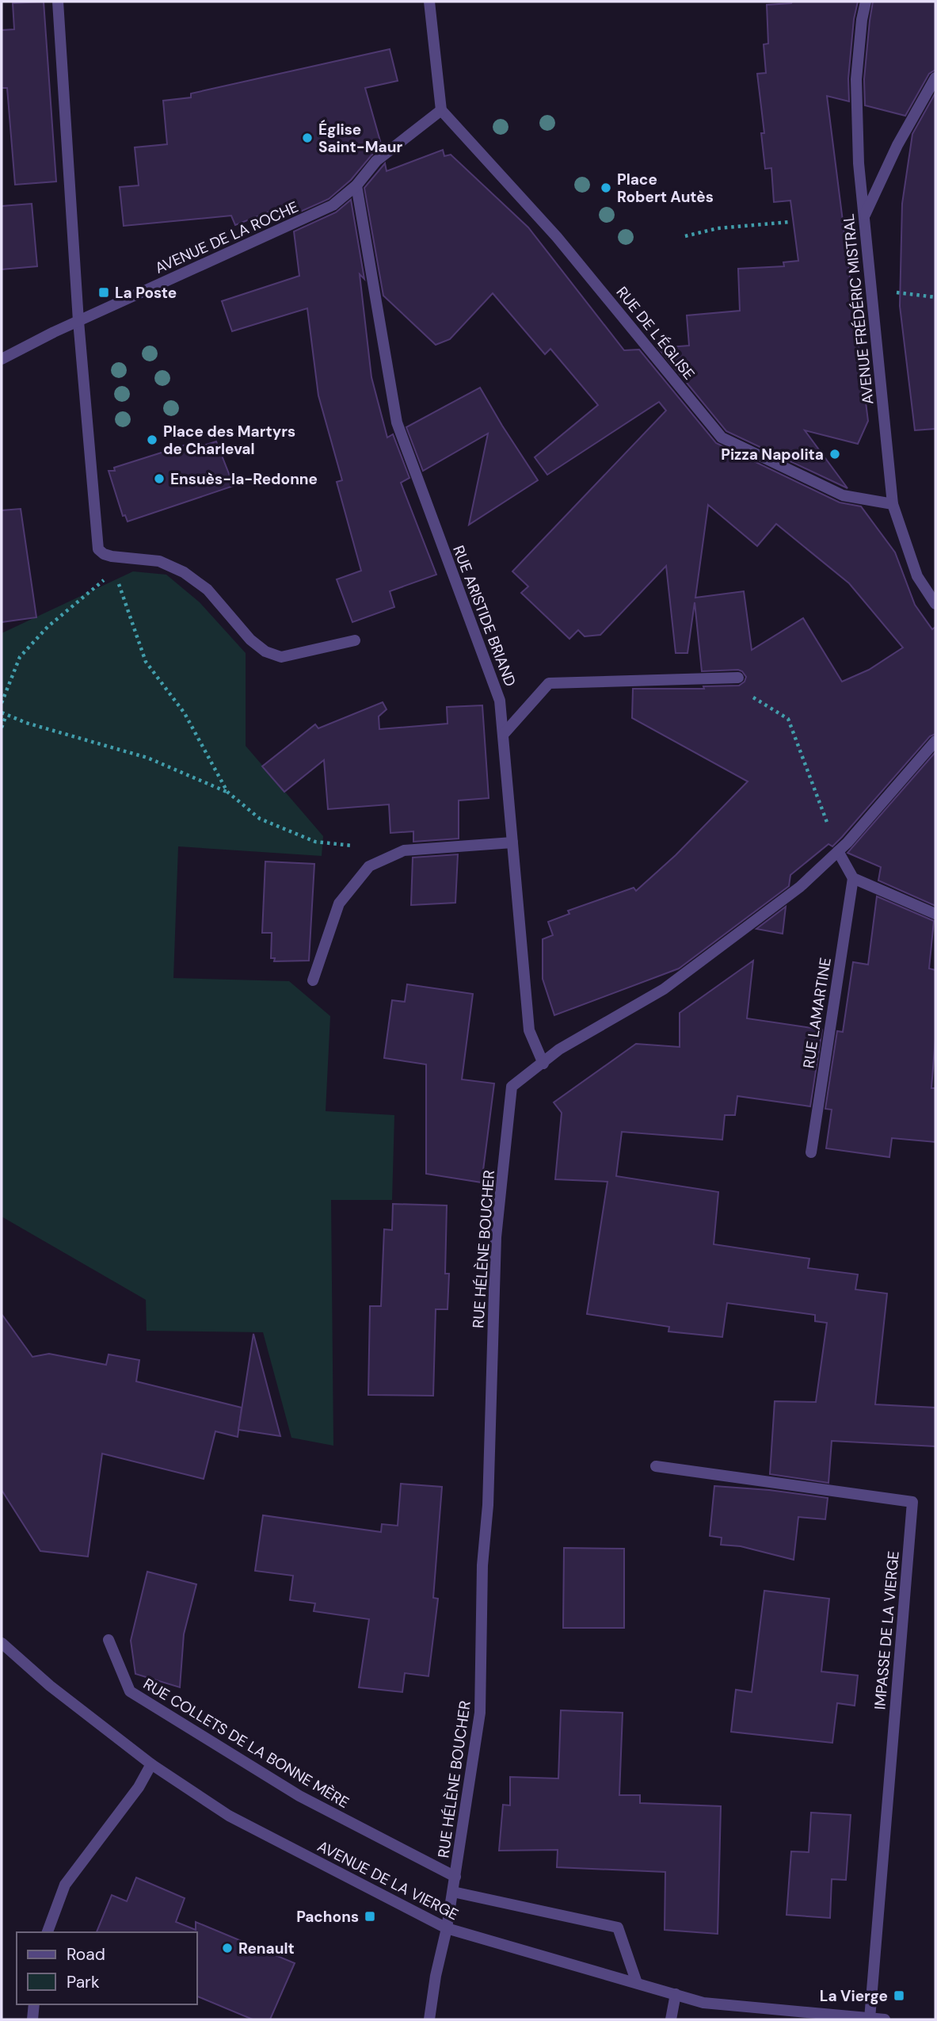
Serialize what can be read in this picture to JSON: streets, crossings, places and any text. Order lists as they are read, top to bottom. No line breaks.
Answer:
{"streets":{"street":["AVENUE DE LA ROCHE","AVENUE FRÉDÉRIC MISTRAL","RUE DE L’ÉGLISE","RUE ARISTIDE BRIAND","RUE LAMARTINE","RUE HÉLÈNE BOUCHER","IMPASSE DE LA VIERGE","RUE COLLETS DE LA BONNE MÈRE","AVENUE DE LA VIERGE"]},"crossings":[["AVENUE DE LA ROCHE","RUE DE L’ÉGLISE"],["AVENUE DE LA ROCHE","RUE ARISTIDE BRIAND"],["AVENUE FRÉDÉRIC MISTRAL","RUE DE L’ÉGLISE"],["RUE ARISTIDE BRIAND","RUE HÉLÈNE BOUCHER"],["RUE HÉLÈNE BOUCHER","RUE COLLETS DE LA BONNE MÈRE"],["RUE HÉLÈNE BOUCHER","AVENUE DE LA VIERGE"],["IMPASSE DE LA VIERGE","AVENUE DE LA VIERGE"]],"places":{"other":["Église Saint-Maur","Place Robert Autès","Place des Martyrs de Charleval","Pizza Napolita","Ensuès-la-Redonne","Renault"],"transit":["La Poste","Pachons","La Vierge"]},"legend":["Road","Park"]}
